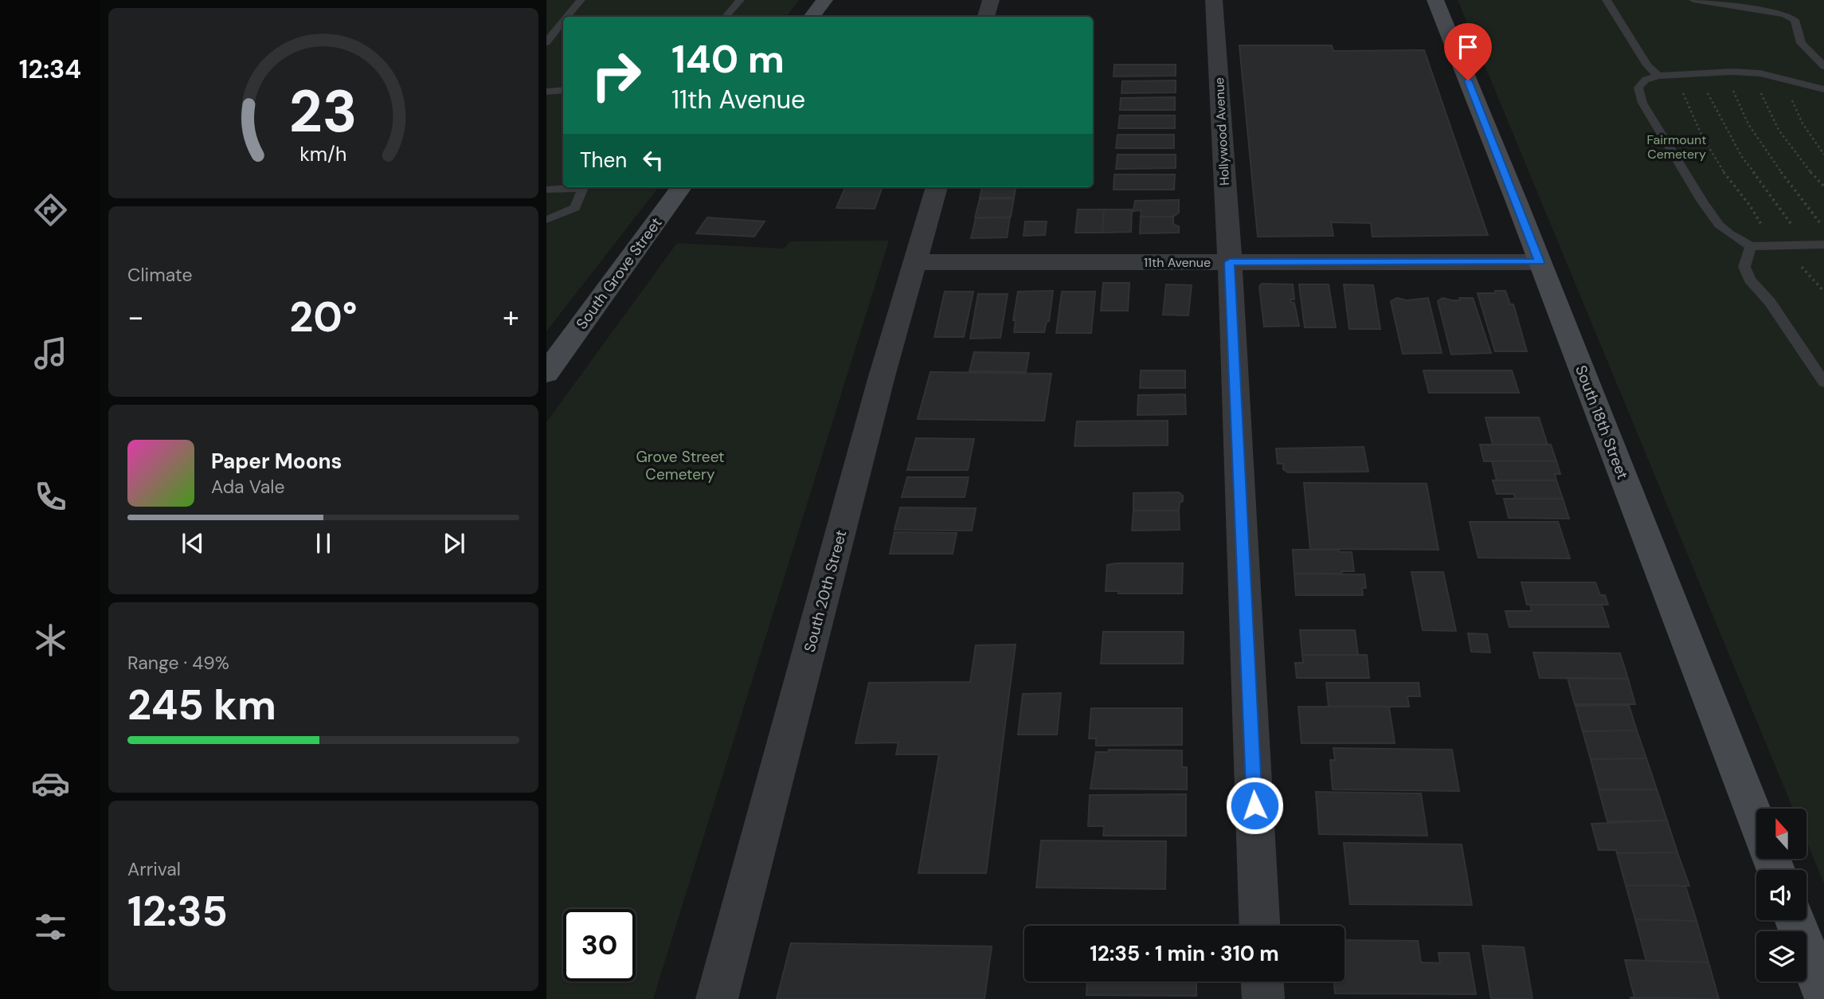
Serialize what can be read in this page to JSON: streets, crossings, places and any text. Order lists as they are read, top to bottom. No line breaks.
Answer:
{"streets":{"street":["Hollywood Avenue","11th Avenue","South Grove Street","South 18th Street","South 20th Street"]},"crossings":[["Hollywood Avenue","11th Avenue"],["11th Avenue","South 18th Street"],["11th Avenue","South 20th Street"]],"parks":["Fairmount Cemetery","Grove Street Cemetery"],"north":"top","page":{"tabs":"12:34","turn":["140 m","11th Avenue"],"then":"Then","tile":["Climate",["Range · 49%","245 km"],["Arrival","12:35"]],"heat":["−","20°","+"],"song":["Paper Moons","Ada Vale"],"limit":"30","trip":"12:35 · 1 min · 310 m","gauge":["23","km/h"]}}
